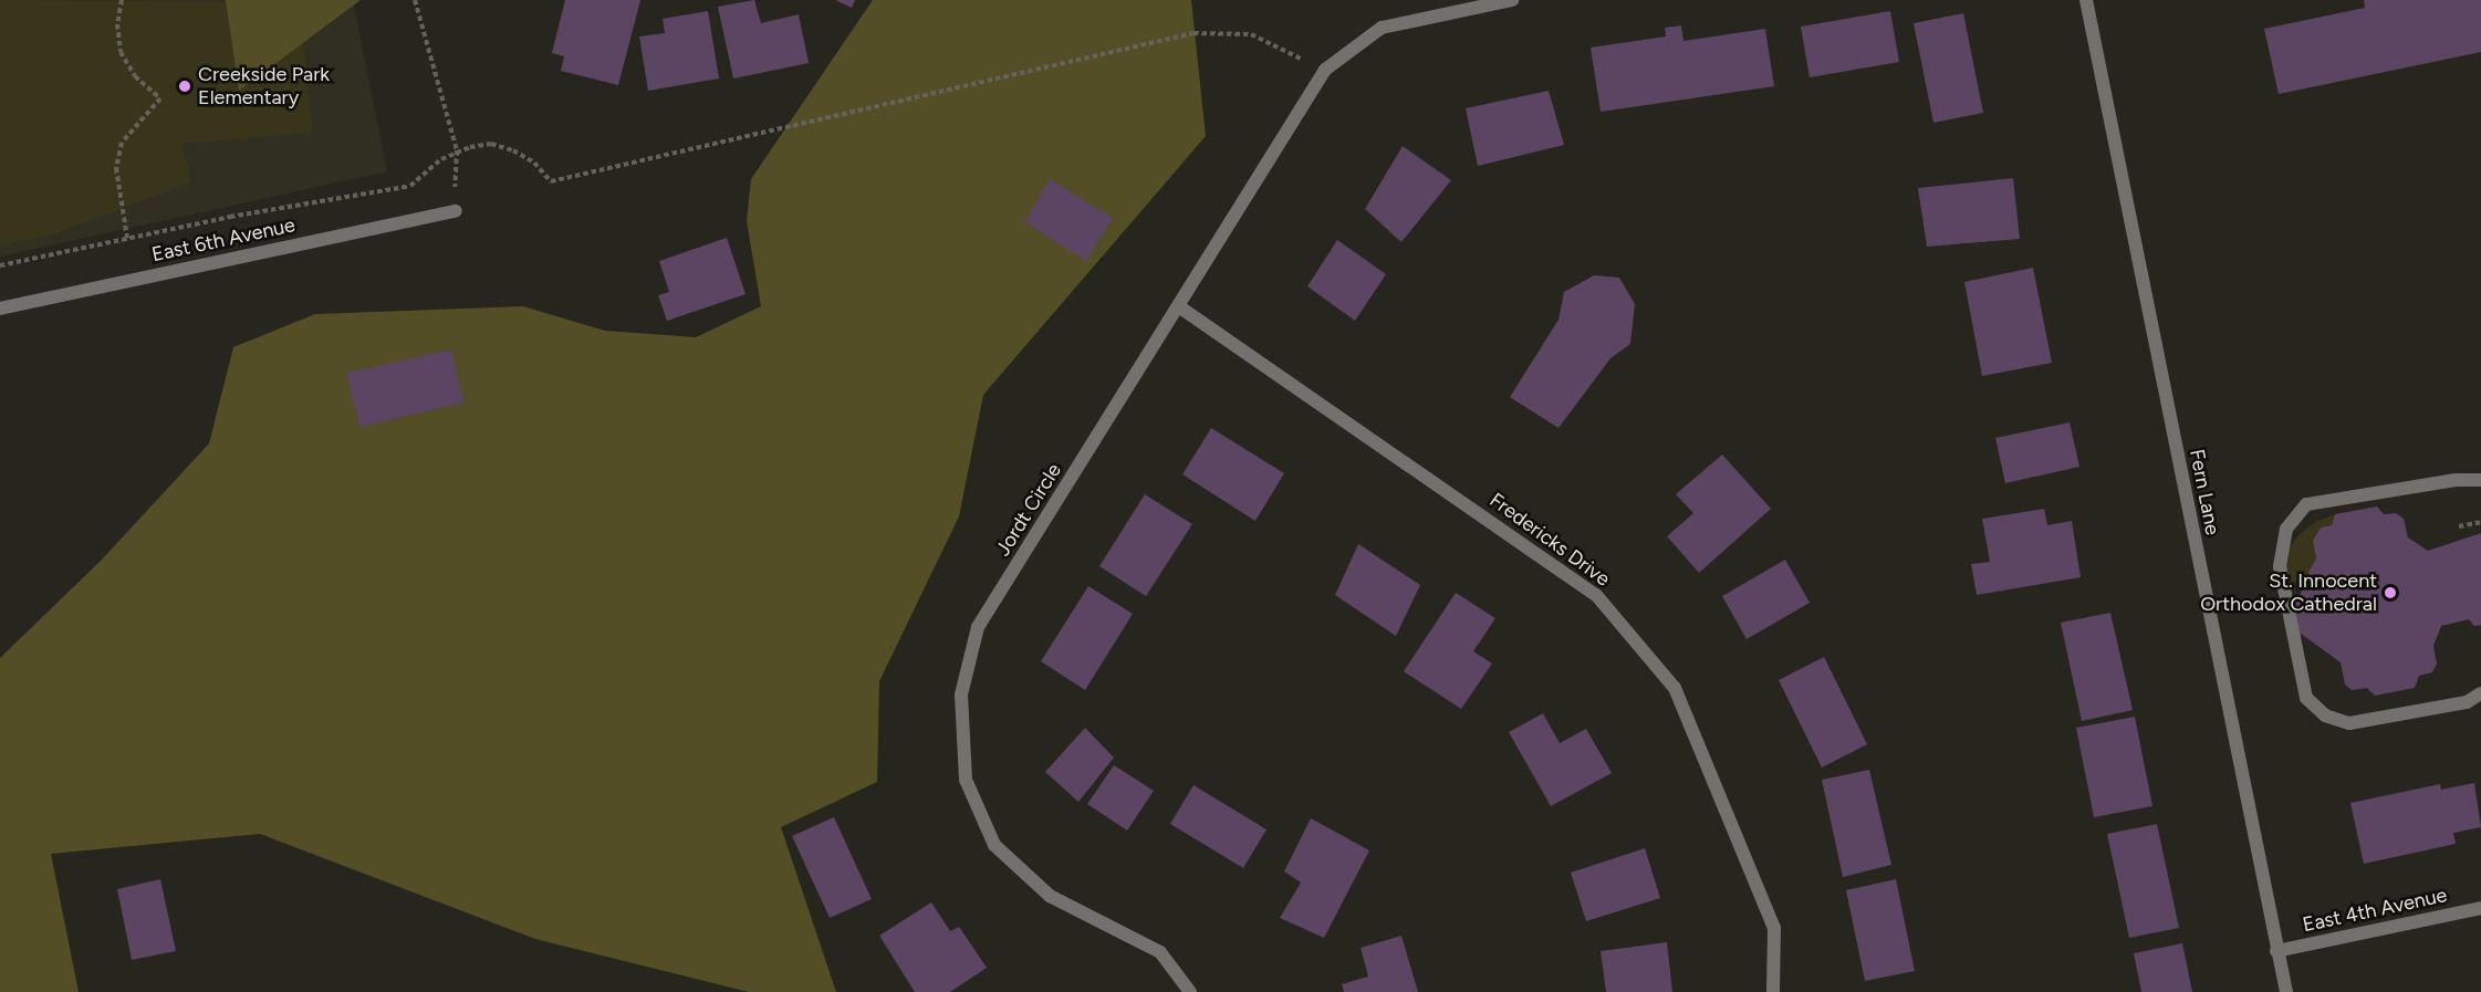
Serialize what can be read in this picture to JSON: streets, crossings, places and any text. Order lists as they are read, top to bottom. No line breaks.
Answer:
{"streets":{"street":["East 6th Avenue","Fern Lane","Jordt Circle","Fredericks Drive","East 4th Avenue"]},"crossings":[["Fern Lane","East 4th Avenue"],["Jordt Circle","Fredericks Drive"]],"places":["Creekside Park Elementary","St. Innocent Orthodox Cathedral"]}
